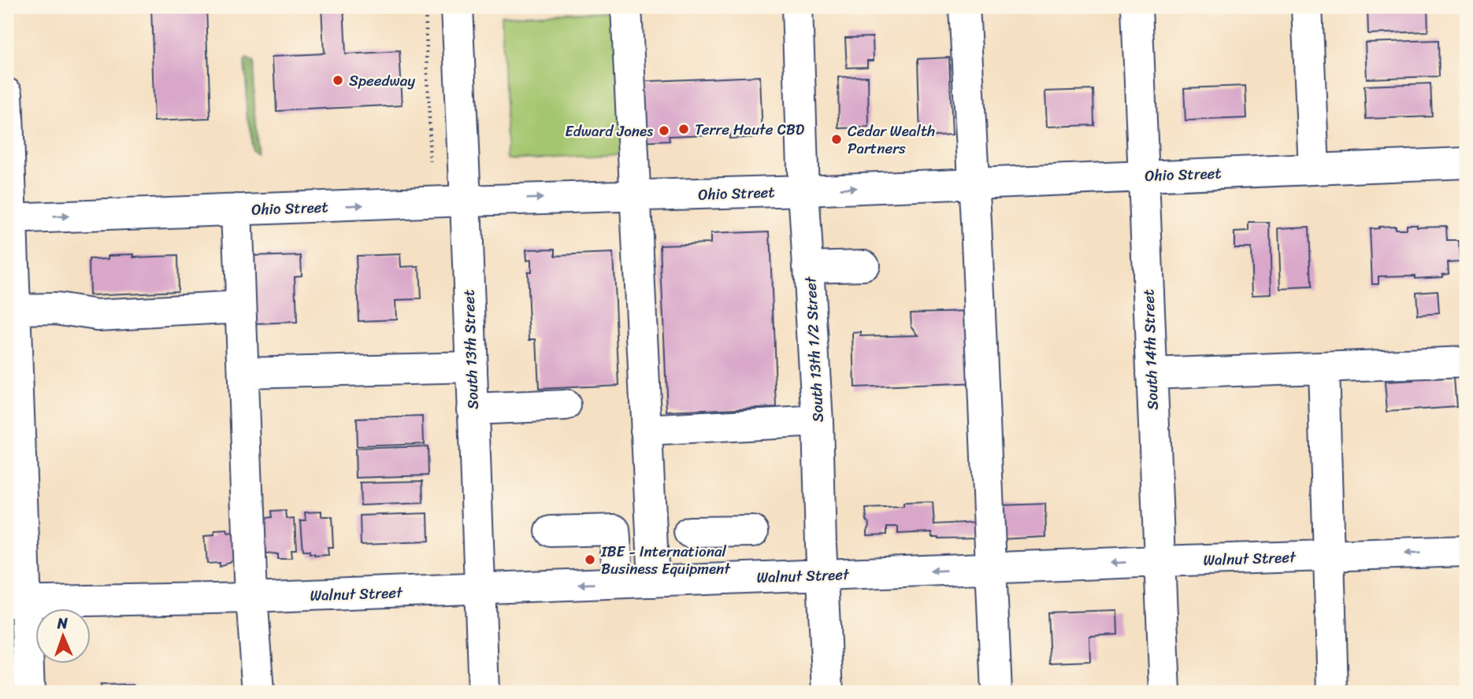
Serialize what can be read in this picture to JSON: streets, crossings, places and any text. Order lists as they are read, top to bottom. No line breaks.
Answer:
{"streets":{"street":["Ohio Street","South 13th Street","South 13th 1/2 Street","South 14th Street","Walnut Street"]},"crossings":[["Ohio Street","South 13th Street"],["Ohio Street","South 13th 1/2 Street"],["Ohio Street","South 14th Street"],["South 13th Street","Walnut Street"],["South 13th 1/2 Street","Walnut Street"],["South 14th Street","Walnut Street"]],"places":["Speedway","Terre Haute CBD","Edward Jones","Cedar Wealth Partners","IBE - International Business Equipment"],"north":"top"}
